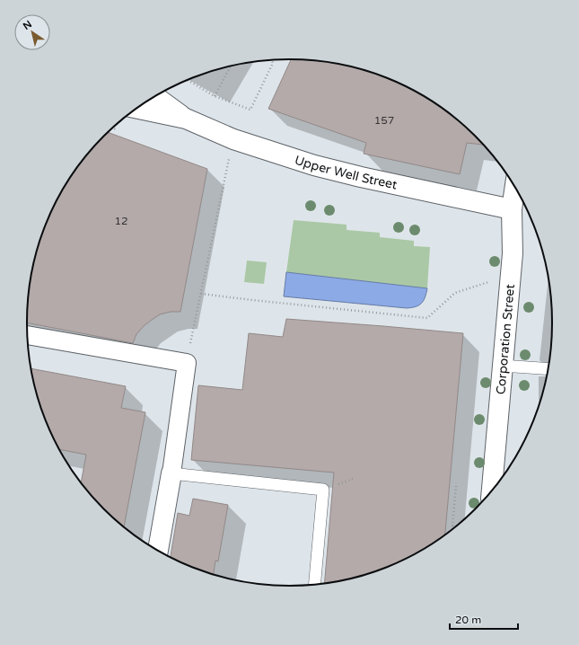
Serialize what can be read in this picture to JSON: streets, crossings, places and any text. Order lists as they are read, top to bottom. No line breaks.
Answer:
{"streets":{"street":["Upper Well Street","Corporation Street"]},"crossings":[["Upper Well Street","Corporation Street"]],"house_numbers":["157","12"],"scale_bar":"20 m","north":"top left"}
